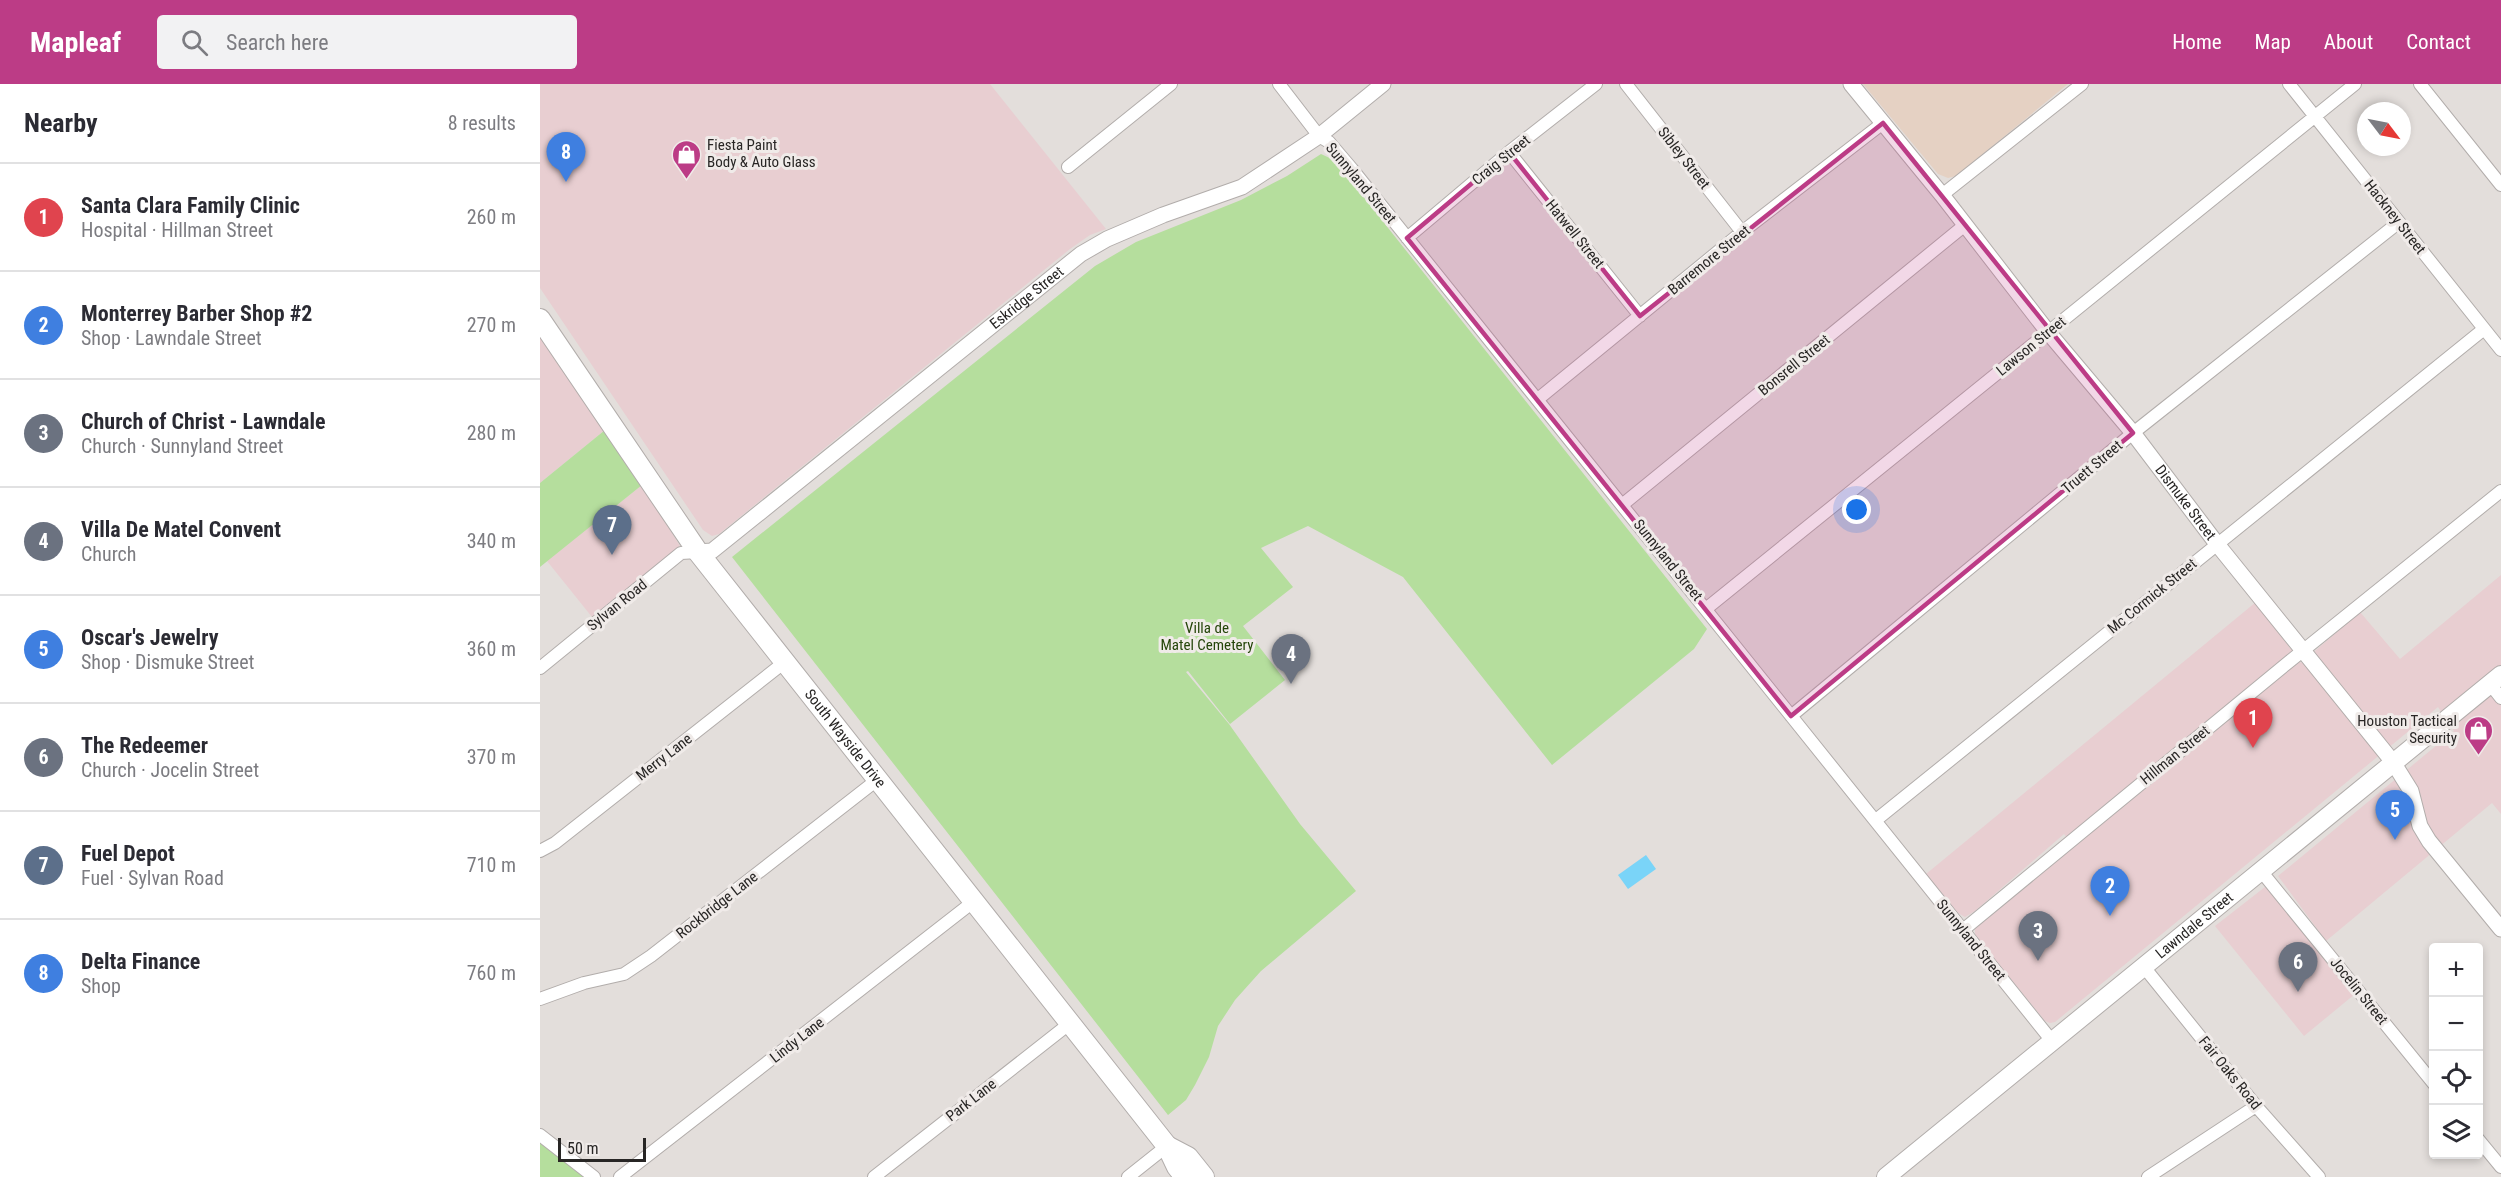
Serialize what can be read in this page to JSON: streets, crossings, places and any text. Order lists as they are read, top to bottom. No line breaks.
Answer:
{"streets":{"main road":["South Wayside Drive","Lawndale Street"],"street":["Sibley Street","Craig Street","Sunnyland Street","Hackney Street","Hatwell Street","Barremore Street","Eskridge Street","Lawson Street","Bonsrell Street","Truett Street","Dismuke Street","Mc Cormick Street","Sylvan Road","Hillman Street","Merry Lane","Rockbridge Lane","Jocelin Street","Lindy Lane","Fair Oaks Road","Park Lane"]},"crossings":[["Sibley Street","Barremore Street"],["Craig Street","Sunnyland Street"],["Craig Street","Hatwell Street"],["Sunnyland Street","Barremore Street"],["Sunnyland Street","Eskridge Street"],["Sunnyland Street","Lawson Street"],["Sunnyland Street","Bonsrell Street"],["Sunnyland Street","Truett Street"],["Sunnyland Street","Mc Cormick Street"],["Sunnyland Street","Hillman Street"],["Sunnyland Street","Lawndale Street"],["Hackney Street","Lawson Street"],["Hackney Street","Truett Street"],["Hackney Street","Mc Cormick Street"],["Hatwell Street","Barremore Street"],["Barremore Street","Dismuke Street"],["Eskridge Street","Sylvan Road"],["Eskridge Street","South Wayside Drive"],["Lawson Street","Dismuke Street"],["Bonsrell Street","Dismuke Street"],["Truett Street","Dismuke Street"],["Dismuke Street","Mc Cormick Street"],["Dismuke Street","Hillman Street"],["Dismuke Street","Lawndale Street"],["Sylvan Road","South Wayside Drive"],["South Wayside Drive","Merry Lane"],["South Wayside Drive","Rockbridge Lane"],["South Wayside Drive","Lindy Lane"],["South Wayside Drive","Park Lane"],["Lawndale Street","Jocelin Street"],["Lawndale Street","Fair Oaks Road"]],"parks":["Villa de Matel Cemetery"],"places":{"shop":["Fiesta Paint Body & Auto Glass","Houston Tactical Security"]},"scale_bar":"50 m","north":"bottom right","page":{"header":"Mapleaf","search":"Search here","nav":["Home","Map","About","Contact"],"heading":["Nearby","8 results"],"pins":["8","7","4","1","5","2","3","6"],"list":[{"mark":"1","name":"Santa Clara Family Clinic","note":"Hospital · Hillman Street","value":"260 m"},{"mark":"2","name":"Monterrey Barber Shop #2","note":"Shop · Lawndale Street","value":"270 m"},{"mark":"3","name":"Church of Christ - Lawndale","note":"Church · Sunnyland Street","value":"280 m"},{"mark":"4","name":"Villa De Matel Convent","note":"Church","value":"340 m"},{"mark":"5","name":"Oscar's Jewelry","note":"Shop · Dismuke Street","value":"360 m"},{"mark":"6","name":"The Redeemer","note":"Church · Jocelin Street","value":"370 m"},{"mark":"7","name":"Fuel Depot","note":"Fuel · Sylvan Road","value":"710 m"},{"mark":"8","name":"Delta Finance","note":"Shop","value":"760 m"}],"map_buttons":["+","−"],"scale":"50 m"}}
